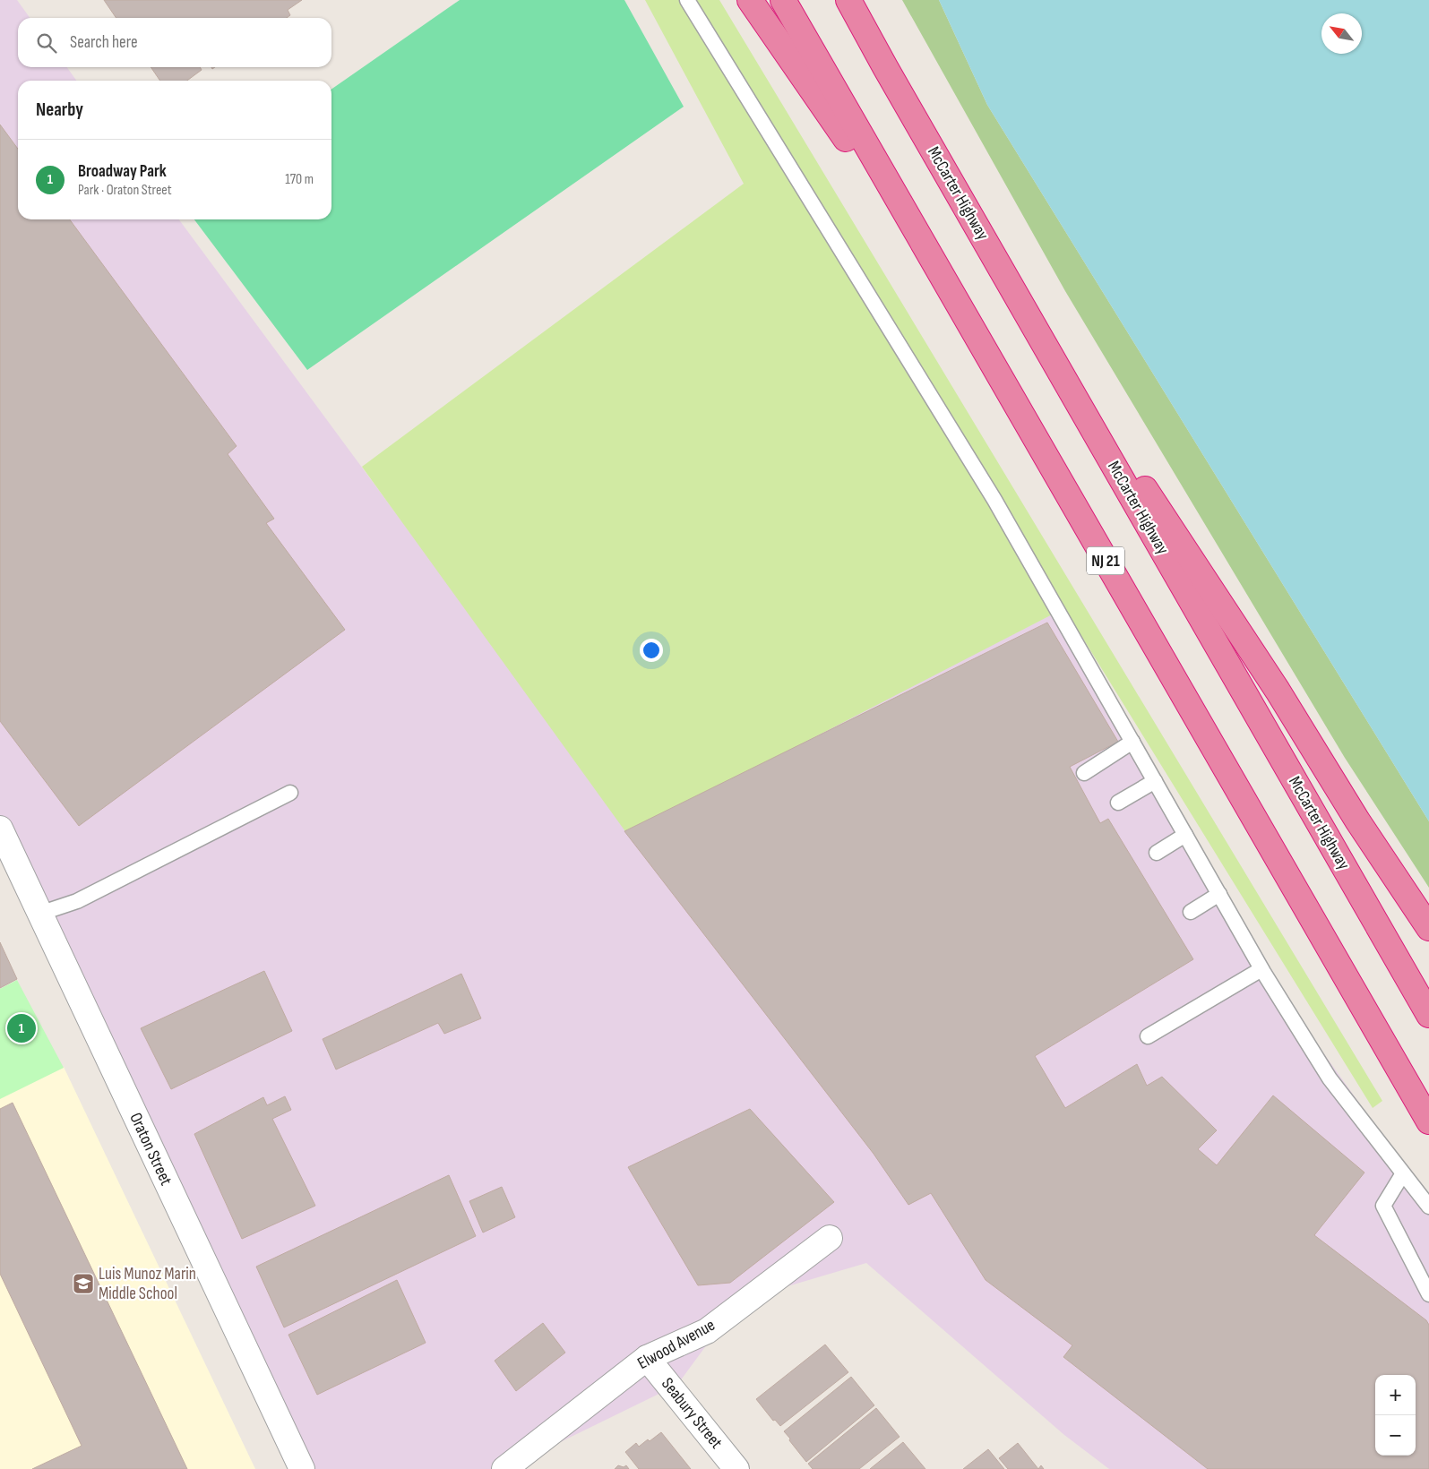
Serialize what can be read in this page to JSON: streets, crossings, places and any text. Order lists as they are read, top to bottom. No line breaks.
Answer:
{"streets":{"highway":["McCarter Highway","NJ 21"],"street":["Oraton Street","Elwood Avenue","Seabury Street"]},"crossings":[["Elwood Avenue","Seabury Street"]],"places":{"school or university":["Luis Munoz Marin Middle School"]},"north":"top left","page":{"search":"Search here","heading":"Nearby","list":[{"mark":"1","name":"Broadway Park","note":"Park · Oraton Street","value":"170 m"}],"pins":"1","map_buttons":["+","−"]}}
